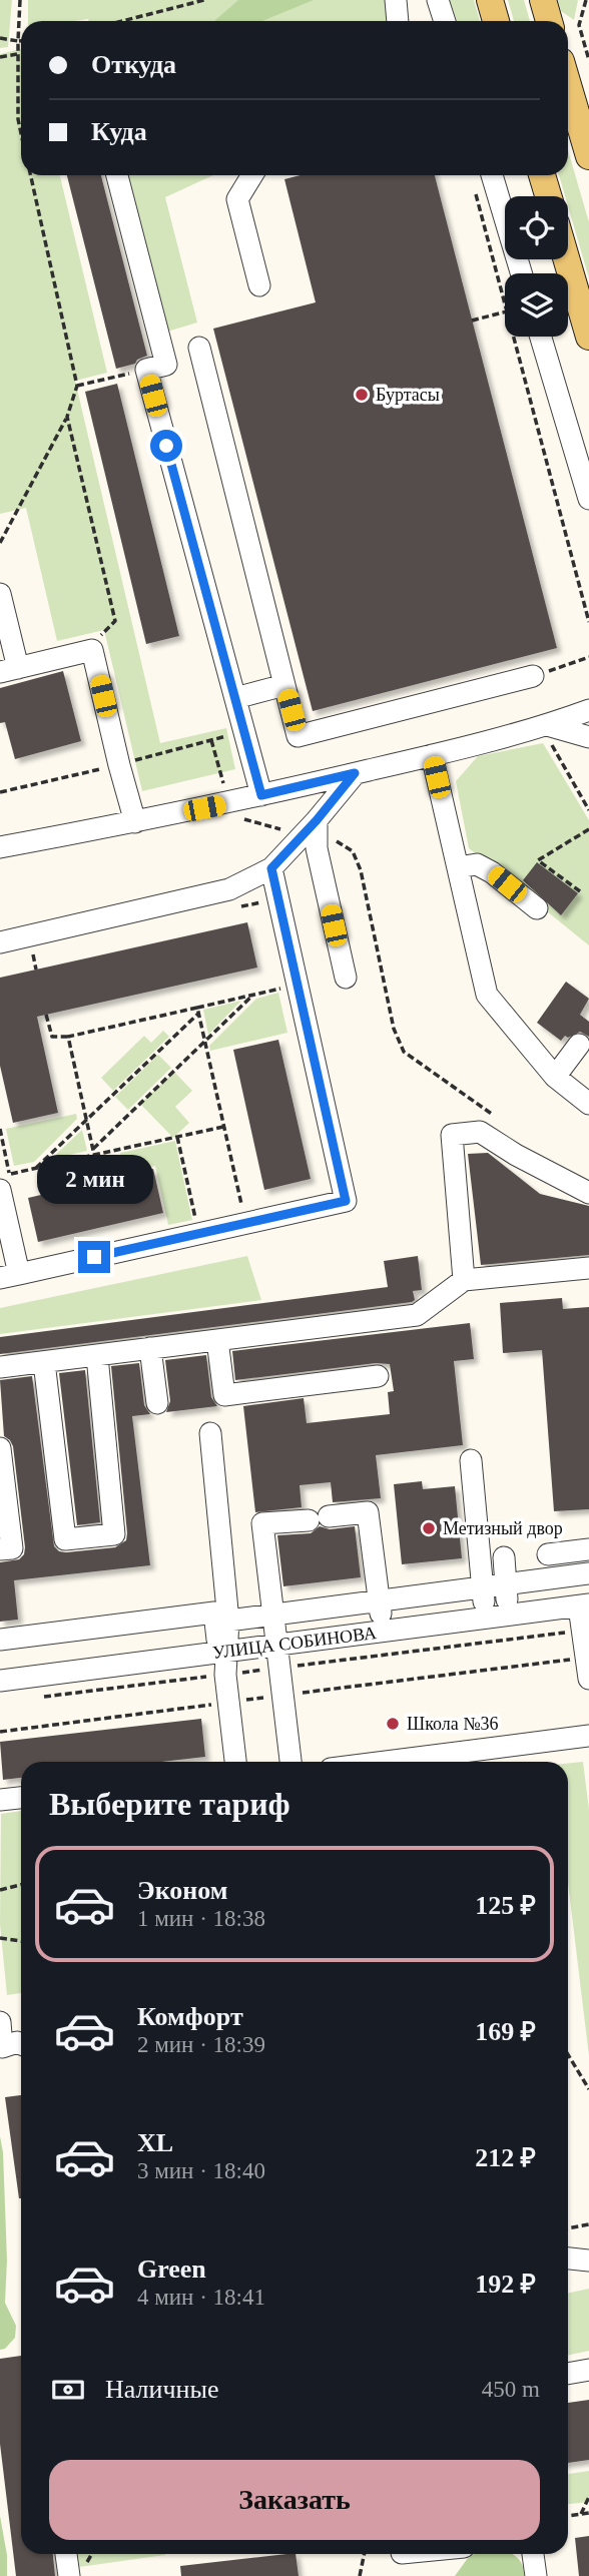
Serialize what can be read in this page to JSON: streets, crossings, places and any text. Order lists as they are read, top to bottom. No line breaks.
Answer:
{"streets":{"street":["УЛИЦА СОБИНОВА"]},"places":["Буртасы","Метизный двор","Школа №36"],"page":{"banner":["Откуда","Куда"],"bubble":"2 мин","heading":"Выберите тариф","list":[{"name":"Эконом","note":"1 мин · 18:38","value":"125 ₽"},{"name":"Комфорт","note":"2 мин · 18:39","value":"169 ₽"},{"name":"XL","note":"3 мин · 18:40","value":"212 ₽"},{"name":"Green","note":"4 мин · 18:41","value":"192 ₽"}],"pay":["Наличные","450 m"],"buttons":"Заказать"}}
